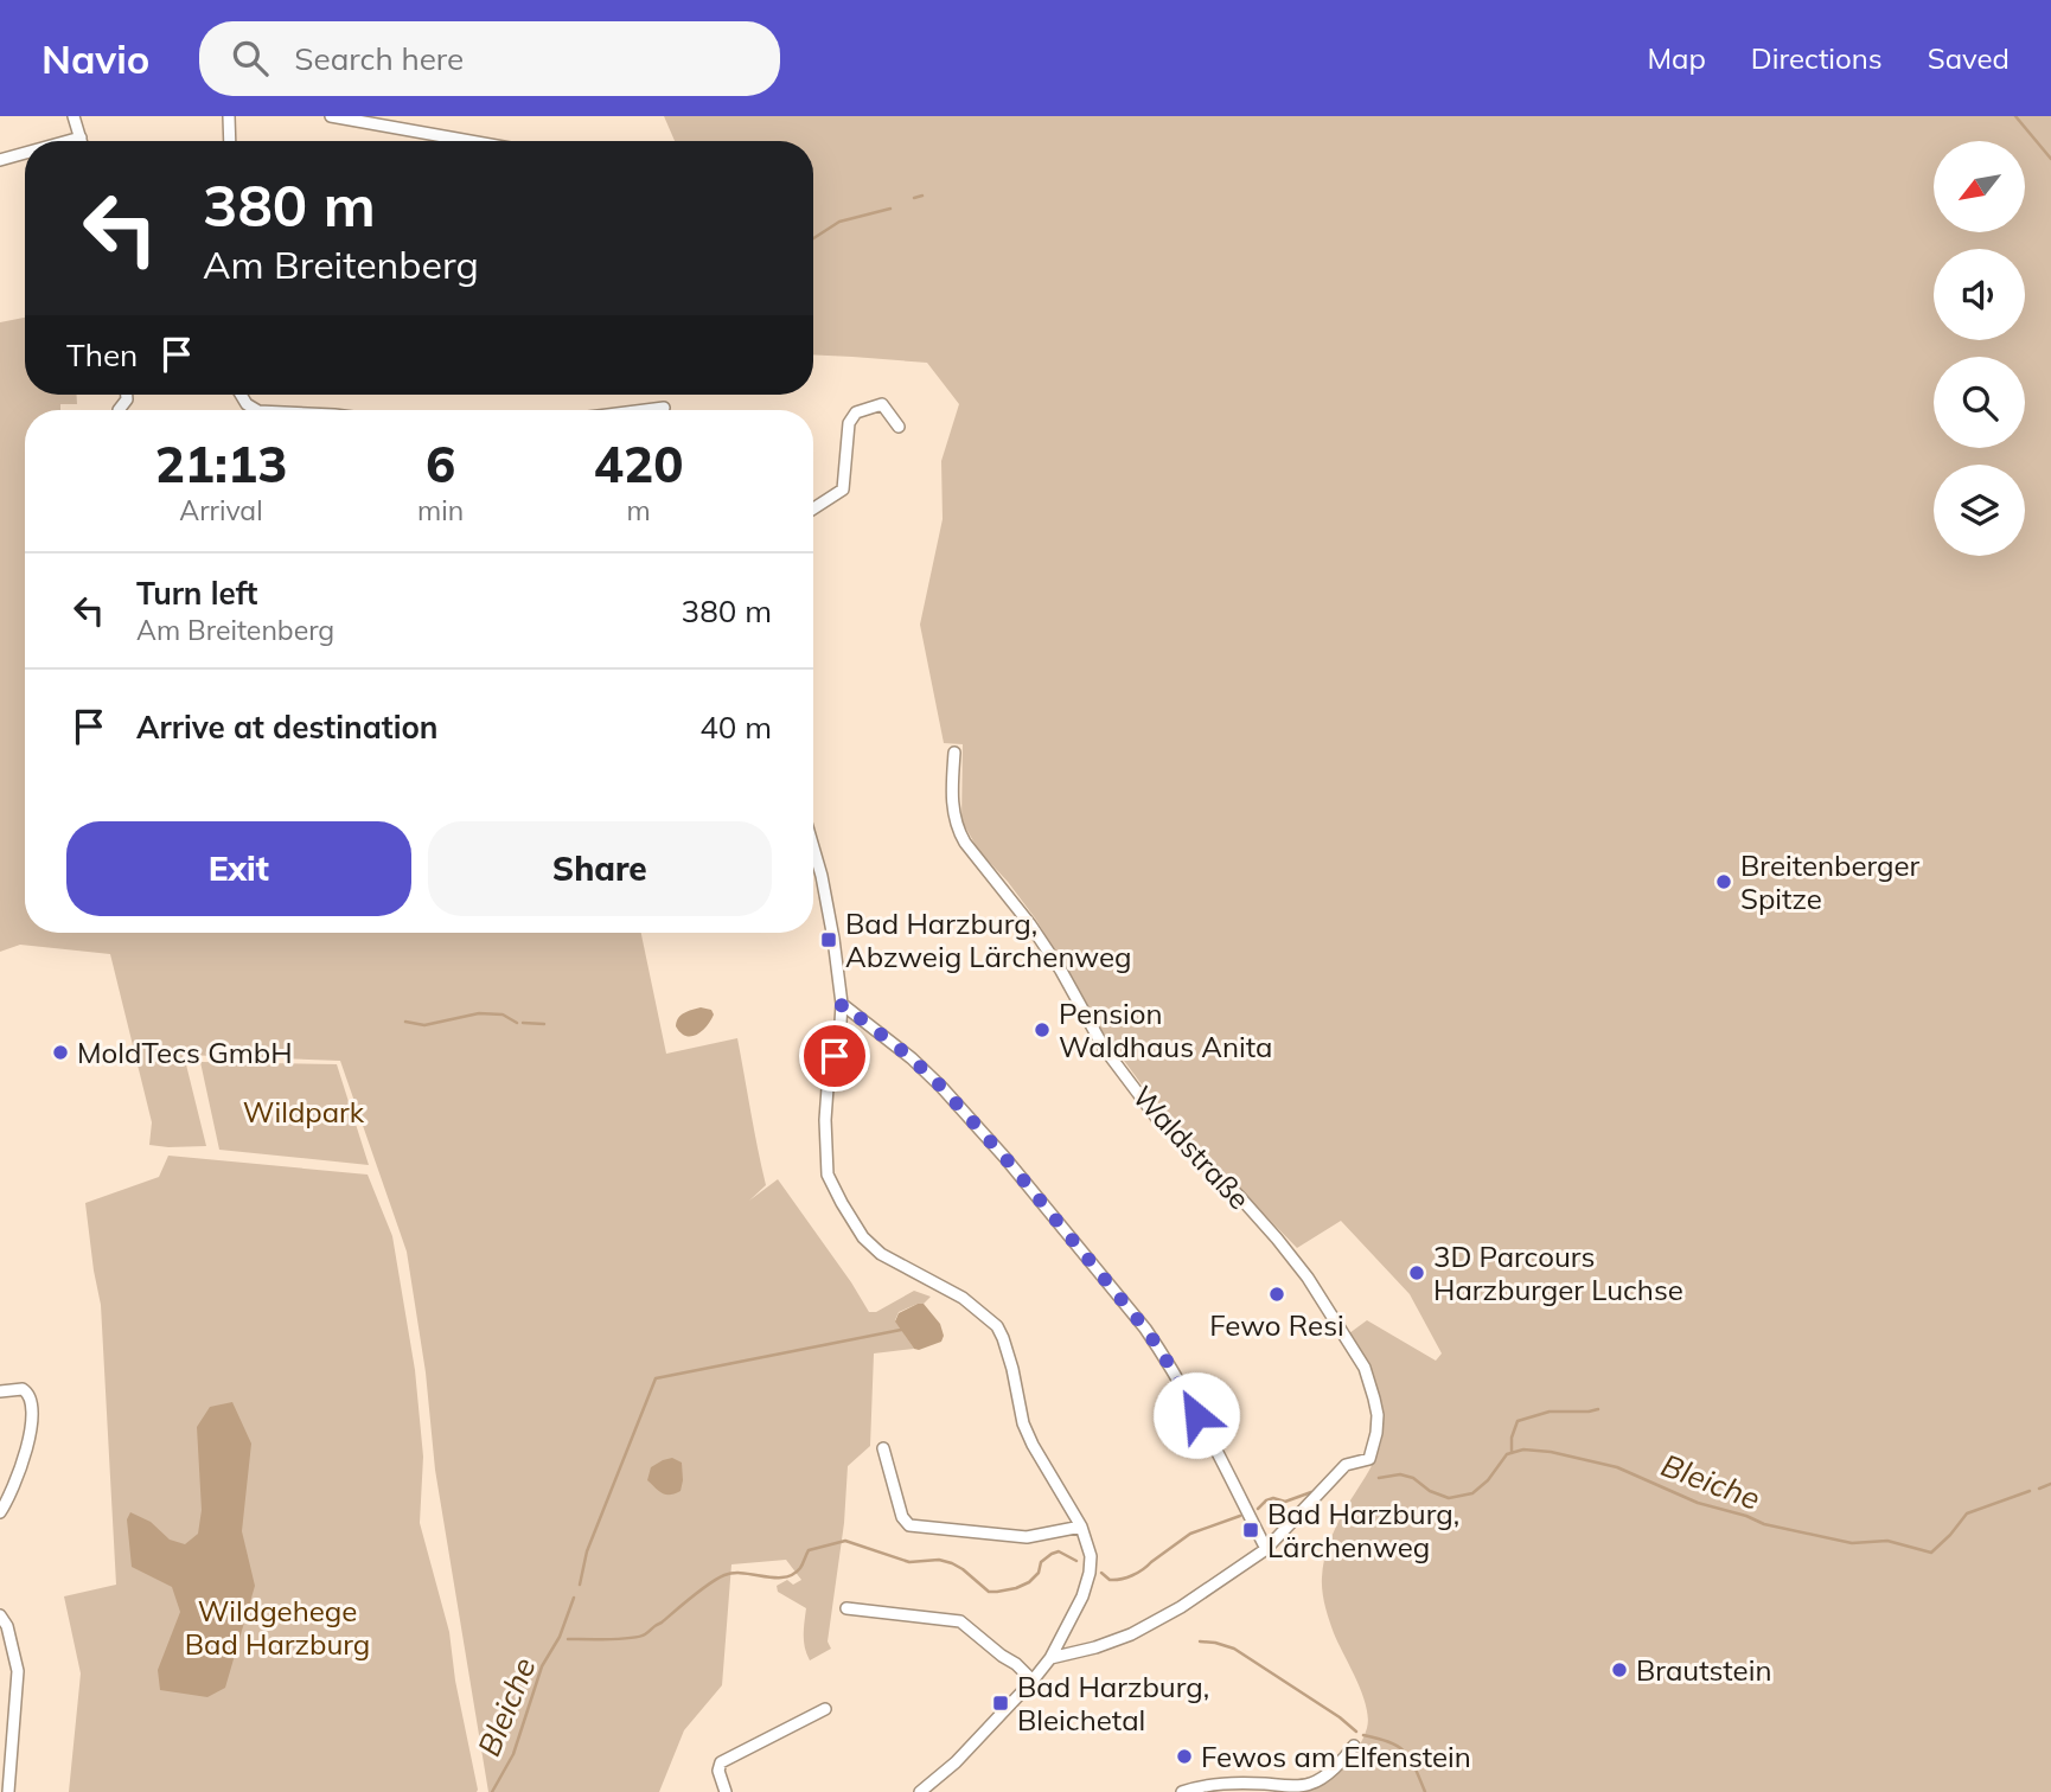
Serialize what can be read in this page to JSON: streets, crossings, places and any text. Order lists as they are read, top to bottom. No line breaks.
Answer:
{"streets":{"street":["Waldstraße"]},"water":["Bleiche"],"parks":["Wildpark","Wildgehege Bad Harzburg"],"places":{"other":["Breitenberger Spitze","Pension Waldhaus Anita","MoldTecs GmbH","3D Parcours Harzburger Luchse","Fewo Resi","Brautstein","Fewos am Elfenstein"],"transit":["Bad Harzburg, Abzweig Lärchenweg","Bad Harzburg, Lärchenweg","Bad Harzburg, Bleichetal"]},"north":"bottom left","page":{"header":"Navio","search":"Search here","nav":["Map","Directions","Saved"],"turn":["380 m","Am Breitenberg"],"then":"Then","eta":["21:13","Arrival","6","min","420","m"],"list":[{"name":"Turn left","note":"Am Breitenberg","value":"380 m"},{"name":"Arrive at destination","value":"40 m"}],"buttons":["Exit","Share"]}}
